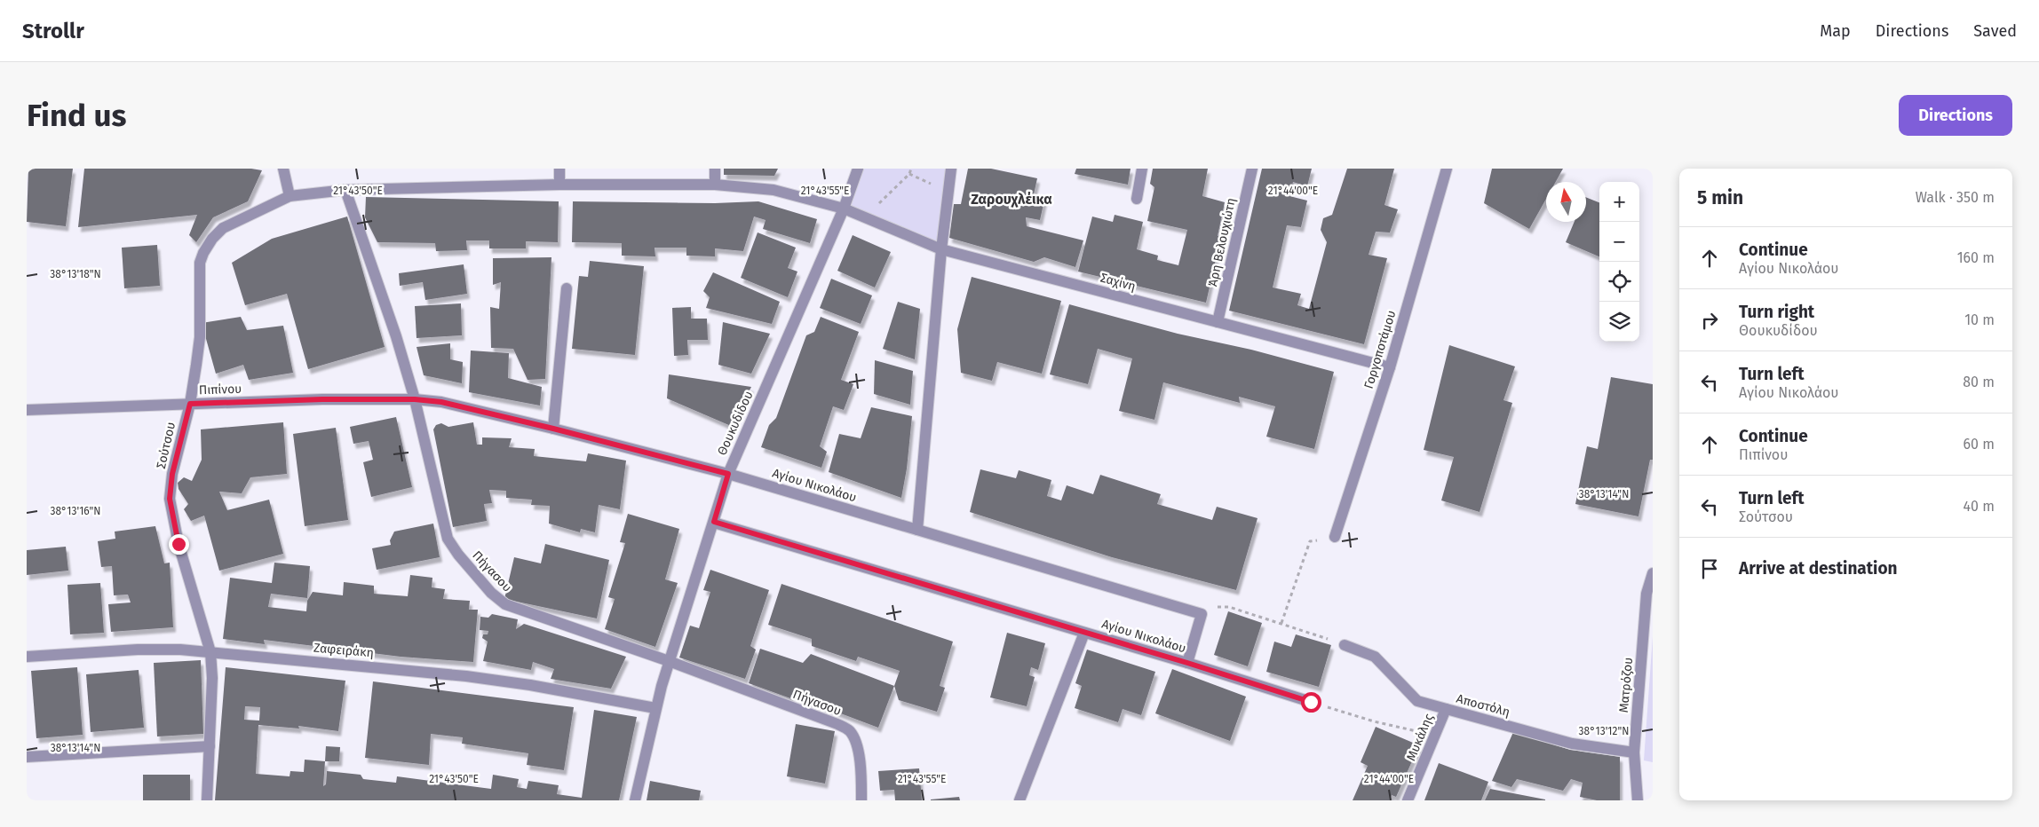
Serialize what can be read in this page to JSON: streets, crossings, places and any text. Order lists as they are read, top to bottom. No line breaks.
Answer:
{"streets":{"street":["Άρη Βελουχιώτη","Σαχίνη","Γοργοποτάμου","Πιπίνου","Θουκυδίδου","Σούτσου","Αγίου Νικολάου","Πήγασου","Ζαφειράκη","Ματρόζου","Αποστόλη","Μυκάλης"]},"crossings":[["Άρη Βελουχιώτη","Σαχίνη"],["Σαχίνη","Γοργοποτάμου"],["Σαχίνη","Θουκυδίδου"],["Σαχίνη","Σούτσου"],["Πιπίνου","Σούτσου"],["Πιπίνου","Αγίου Νικολάου"],["Πιπίνου","Πήγασου"],["Θουκυδίδου","Αγίου Νικολάου"],["Θουκυδίδου","Πήγασου"],["Θουκυδίδου","Ζαφειράκη"],["Σούτσου","Πήγασου"],["Σούτσου","Ζαφειράκη"],["Αγίου Νικολάου","Πήγασου"],["Ματρόζου","Αποστόλη"],["Αποστόλη","Μυκάλης"]],"districts":["Ζαρουχλέικα"],"north":"top","page":{"header":"Strollr","nav":["Map","Directions","Saved"],"buttons":"Directions","title":"Find us","heading":["5 min","Walk · 350 m"],"map_buttons":["+","−"],"list":[["Continue","Αγίου Νικολάου","160 m"],["Turn right","Θουκυδίδου","10 m"],["Turn left","Αγίου Νικολάου","80 m"],["Continue","Πιπίνου","60 m"],["Turn left","Σούτσου","40 m"],"Arrive at destination"]},"coordinates":["21°43'50\"E","21°43'55\"E","21°44'00\"E","38°13'18\"N","38°13'14\"N","38°13'16\"N","38°13'12\"N"]}
